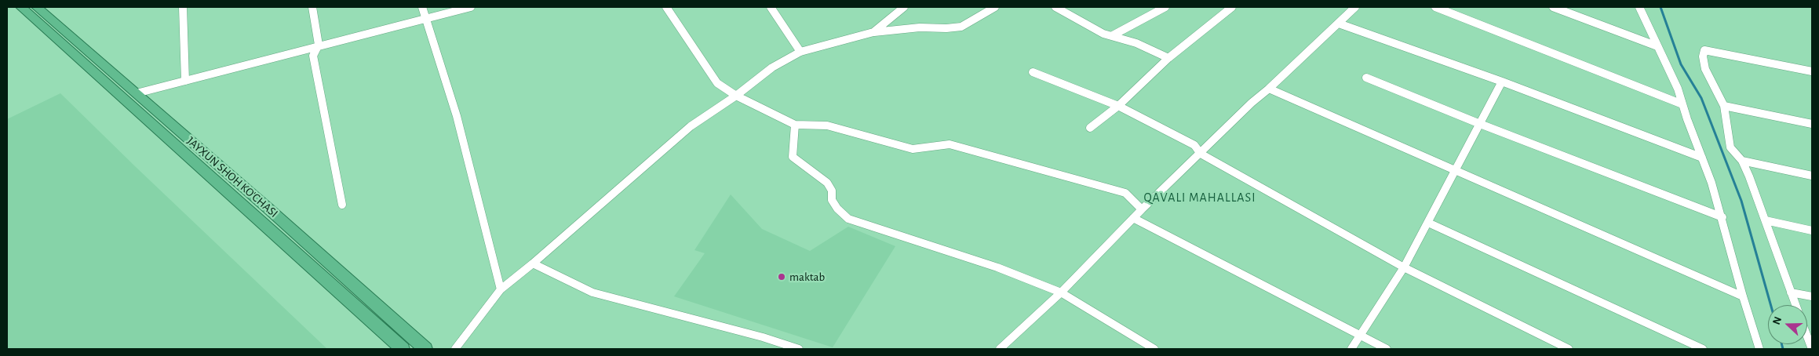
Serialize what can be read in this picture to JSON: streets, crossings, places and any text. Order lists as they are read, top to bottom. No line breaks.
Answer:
{"streets":{"highway":["JAYXUN SHOH KO'CHASI"]},"districts":["QAVALI MAHALLASI"],"places":["maktab"],"north":"left"}
